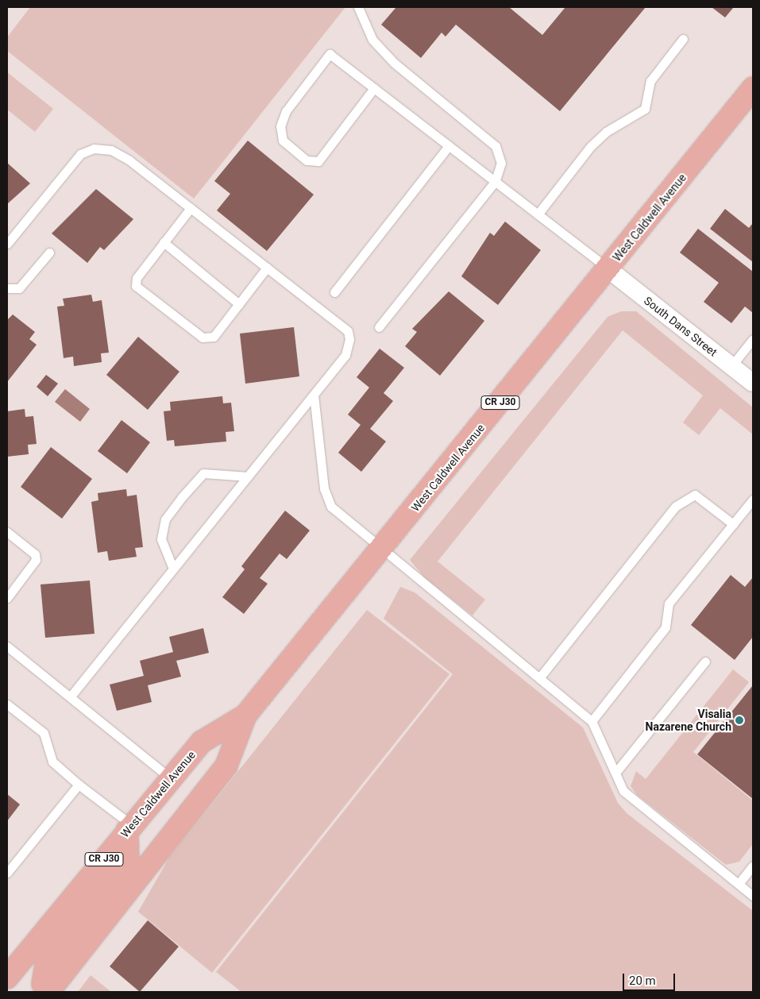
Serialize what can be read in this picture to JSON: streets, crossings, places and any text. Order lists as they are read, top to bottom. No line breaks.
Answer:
{"streets":{"main road":["West Caldwell Avenue","CR J30"],"street":["South Dans Street"]},"crossings":[["West Caldwell Avenue","South Dans Street"]],"places":["Visalia Nazarene Church"],"scale_bar":"20 m"}
